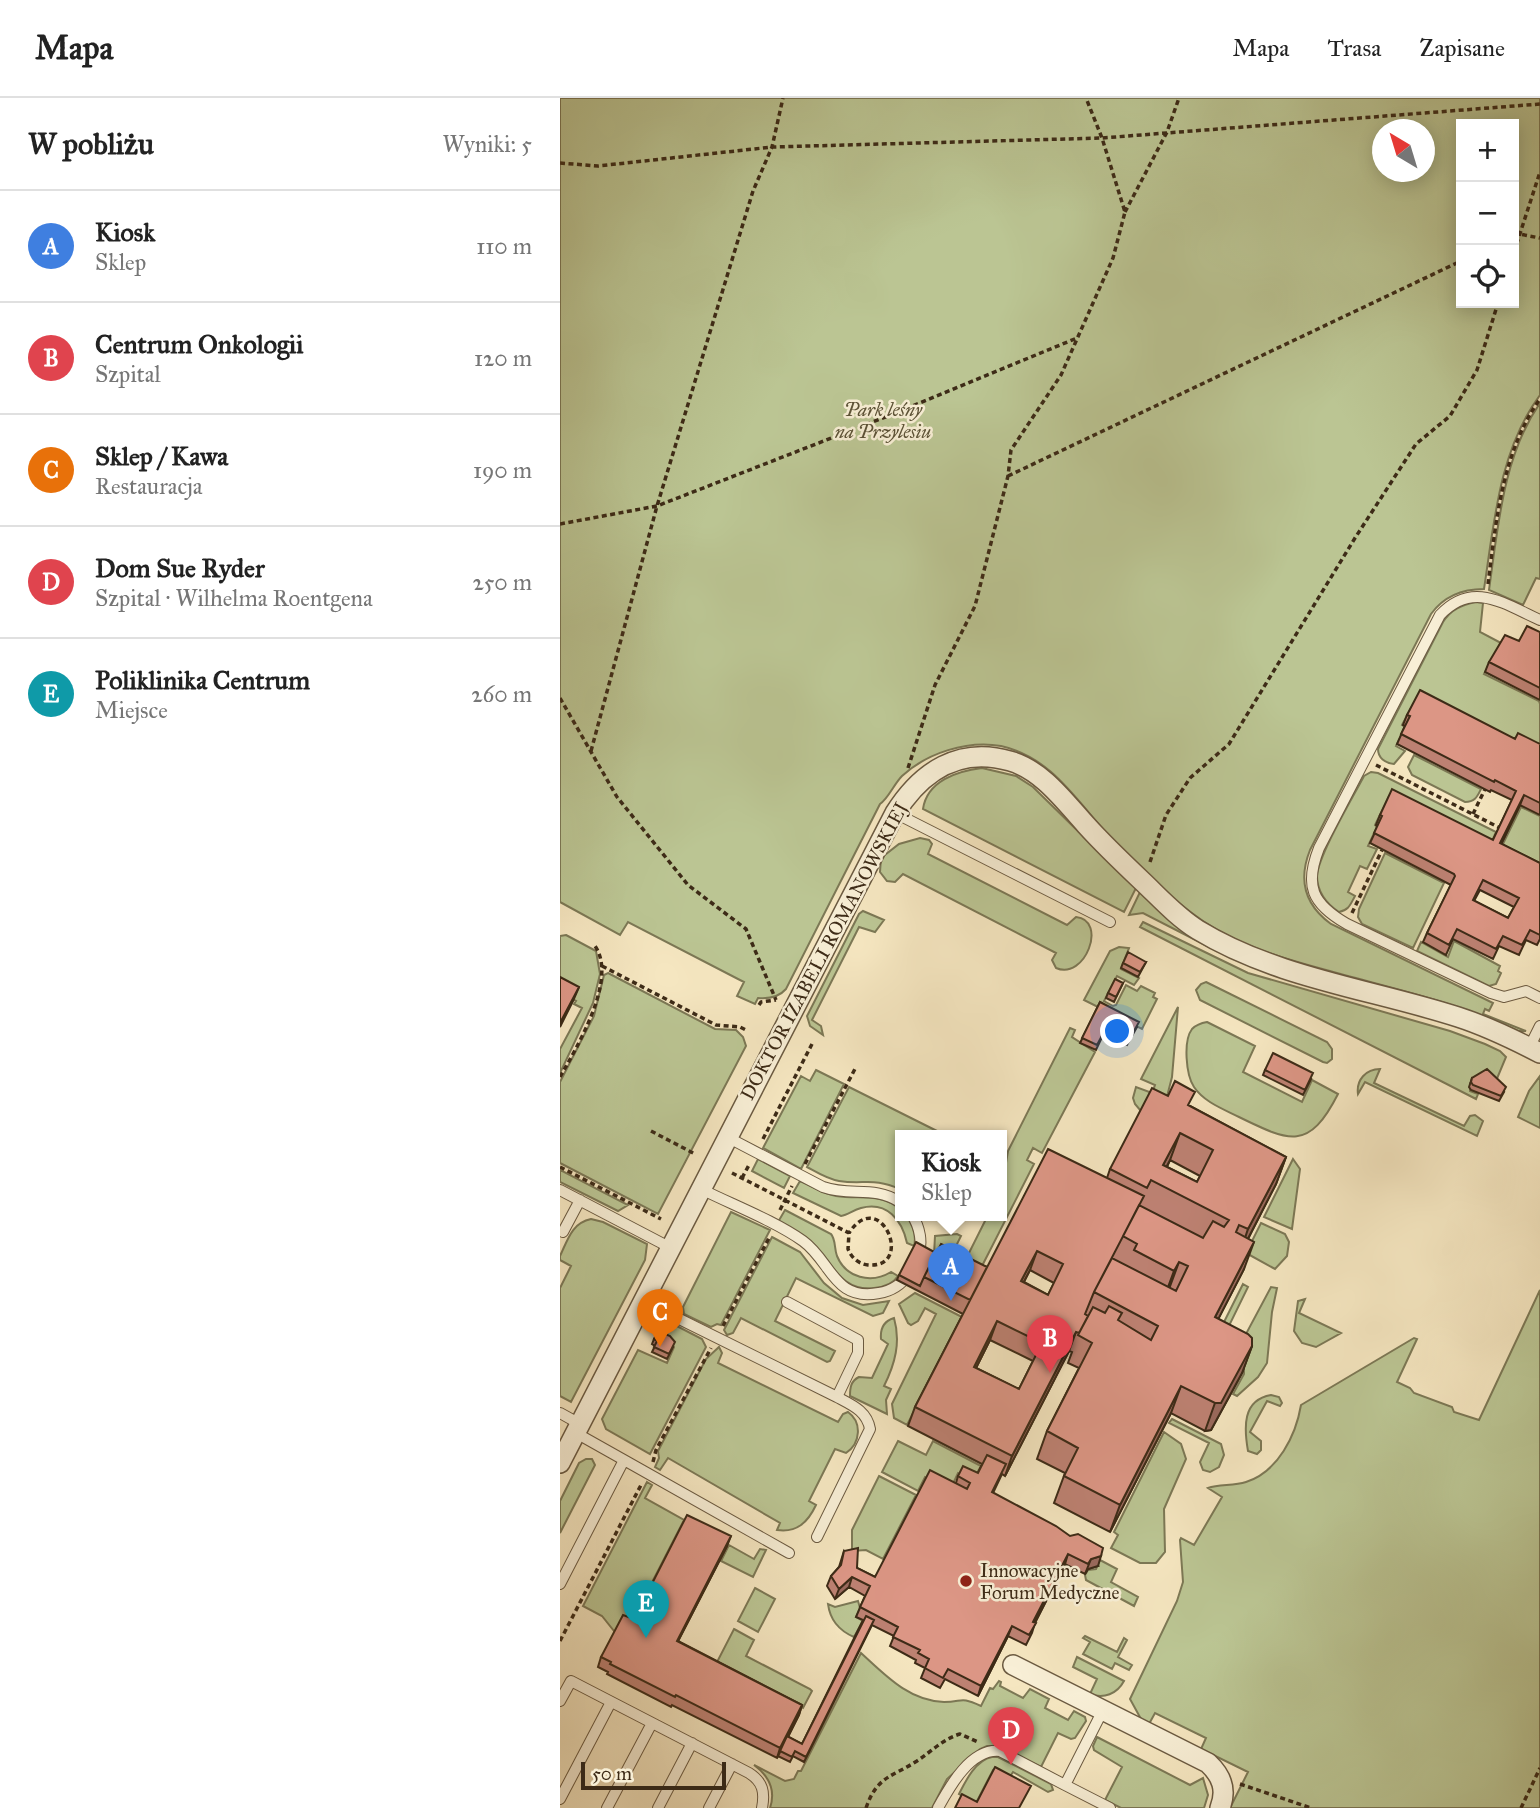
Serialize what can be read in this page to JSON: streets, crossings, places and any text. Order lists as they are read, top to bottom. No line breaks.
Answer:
{"streets":{"street":["DOKTOR IZABELI ROMANOWSKIEJ"]},"parks":["Park leśny na Przylesiu"],"places":["Innowacyjne Forum Medyczne"],"scale_bar":"50 m","north":"top left","page":{"header":"Mapa","nav":["Mapa","Trasa","Zapisane"],"heading":["W pobliżu","Wyniki: 5"],"map_buttons":["+","−"],"list":[{"mark":"A","name":"Kiosk","note":"Sklep","value":"110 m"},{"mark":"B","name":"Centrum Onkologii","note":"Szpital","value":"120 m"},{"mark":"C","name":"Sklep / Kawa","note":"Restauracja","value":"190 m"},{"mark":"D","name":"Dom Sue Ryder","note":"Szpital · Wilhelma Roentgena","value":"250 m"},{"mark":"E","name":"Poliklinika Centrum","note":"Miejsce","value":"260 m"}],"popup":["Kiosk","Sklep"],"pins":["A","C","B","E","D"],"scale":"50 m"}}
